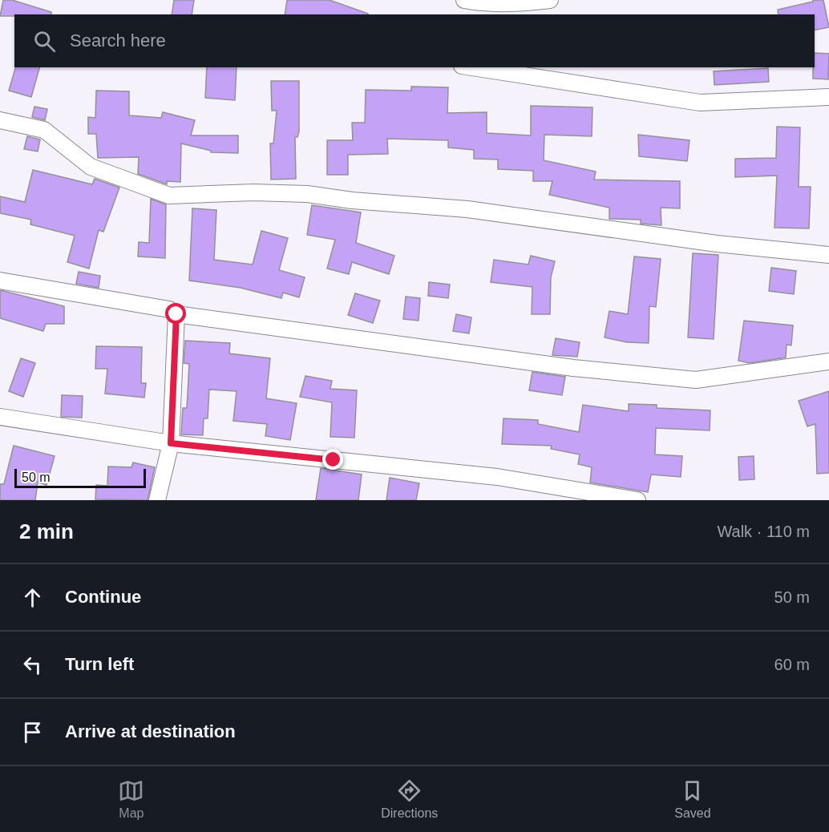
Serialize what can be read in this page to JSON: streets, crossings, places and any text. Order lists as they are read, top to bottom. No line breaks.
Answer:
{"scale_bar":"50 m","page":{"search":"Search here","scale":"50 m","heading":["2 min","Walk · 110 m"],"list":[["Continue","50 m"],["Turn left","60 m"],"Arrive at destination"],"nav":["Map","Directions","Saved"]}}
